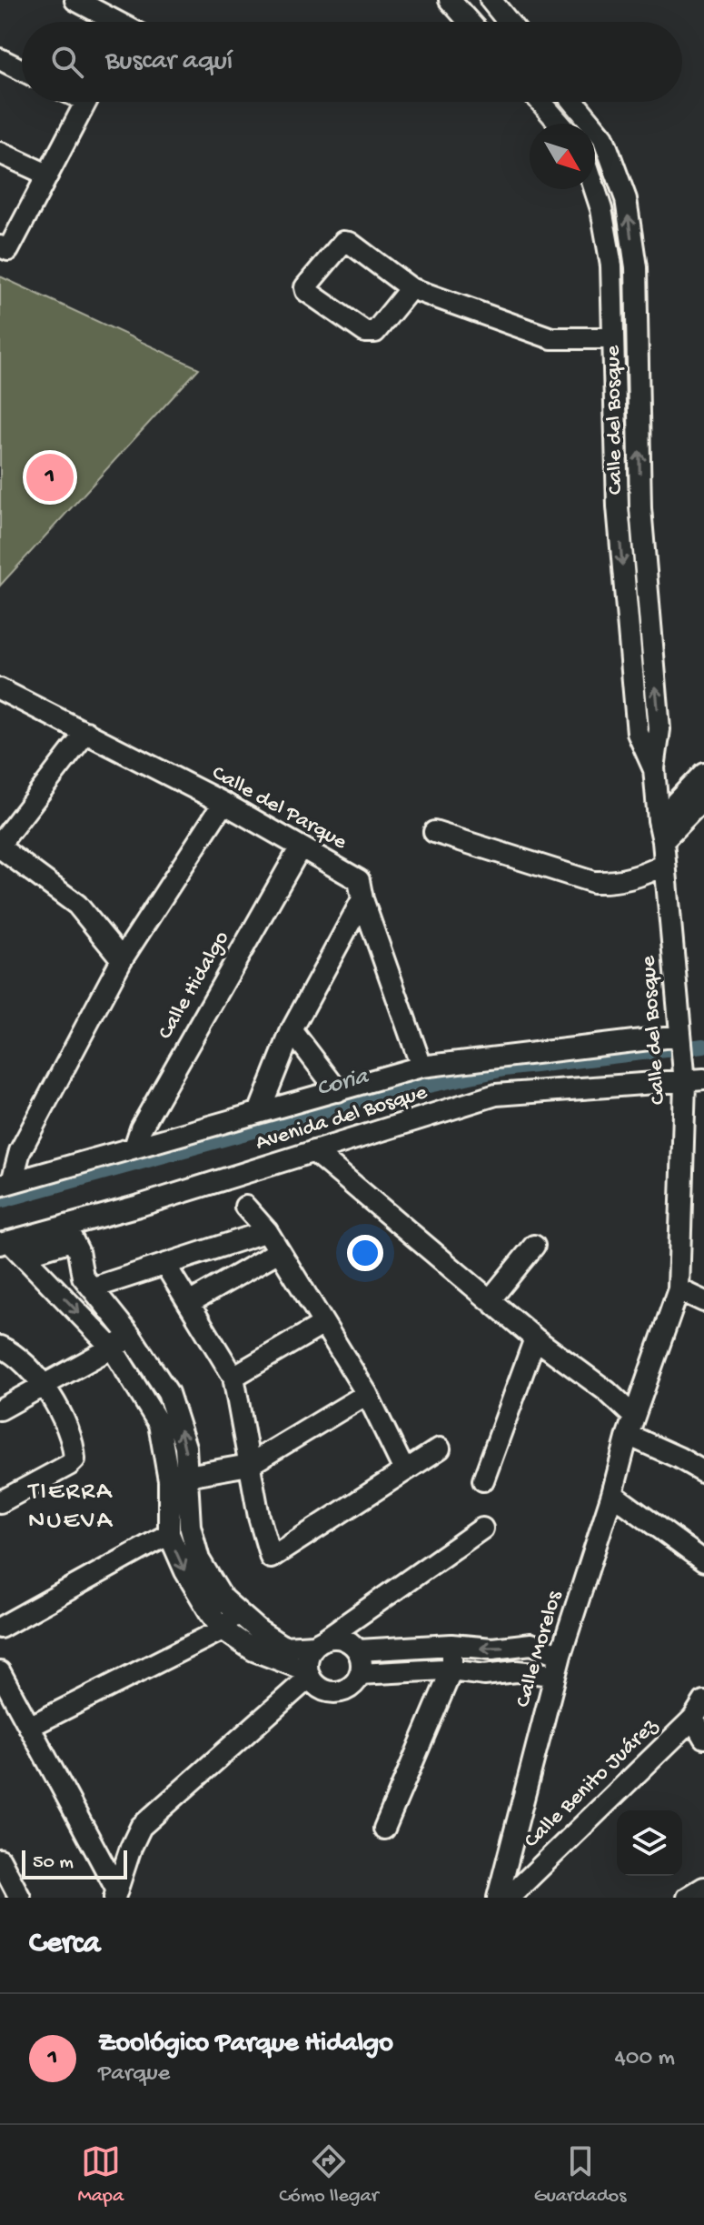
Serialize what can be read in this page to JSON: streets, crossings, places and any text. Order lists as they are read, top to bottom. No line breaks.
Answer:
{"streets":{"street":["Calle del Bosque","Calle del Parque","Calle Hidalgo","Avenida del Bosque","Calle Morelos","Calle Benito Juárez"]},"crossings":[["Calle del Bosque","Avenida del Bosque"],["Calle del Bosque","Calle Morelos"],["Calle del Parque","Calle Hidalgo"]],"districts":["TIERRA NUEVA"],"water":["Coria"],"scale_bar":"50 m","north":"bottom right","page":{"search":"Buscar aquí","pins":"1","scale":"50 m","heading":"Cerca","list":[{"mark":"1","name":"Zoológico Parque Hidalgo","note":"Parque","value":"400 m"}],"nav":["Mapa","Cómo llegar","Guardados"]}}
